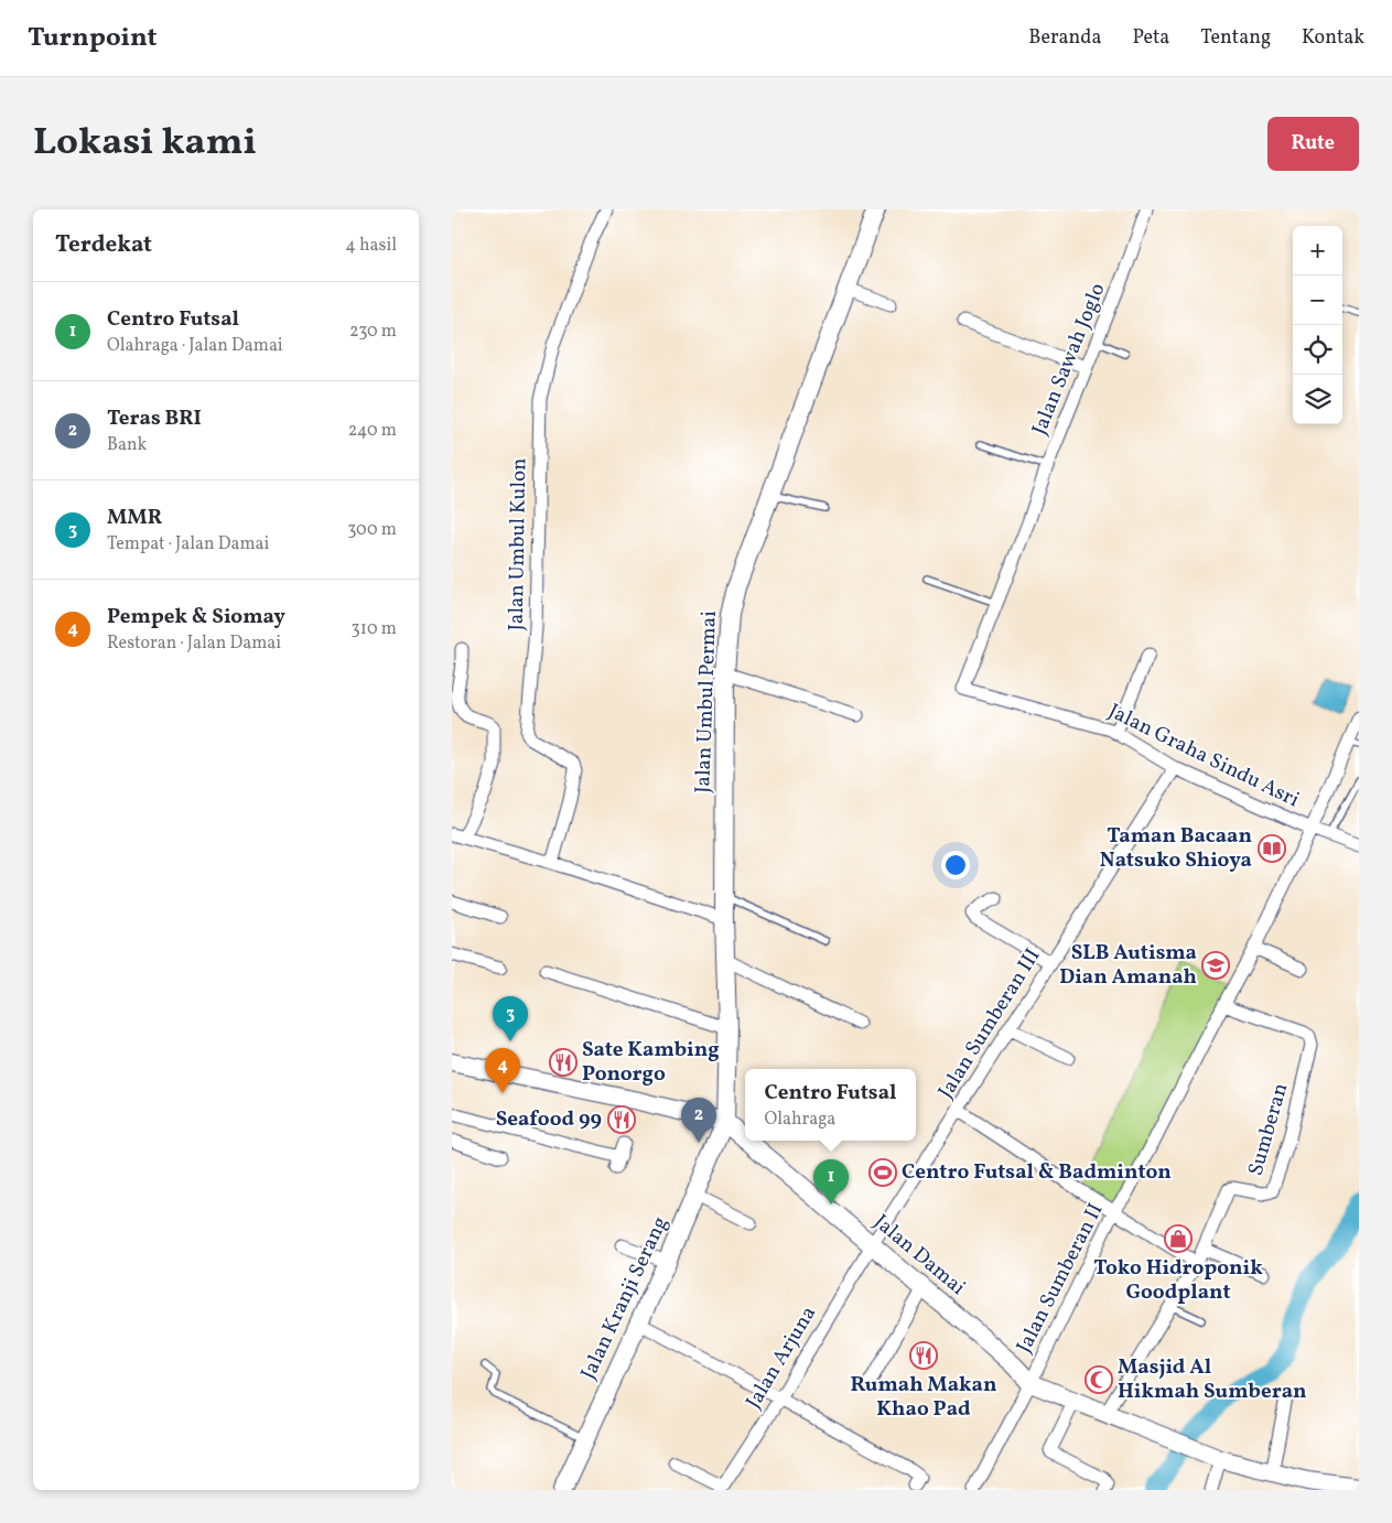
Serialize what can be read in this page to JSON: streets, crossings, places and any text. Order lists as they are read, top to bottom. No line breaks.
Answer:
{"streets":{"main road":["Jalan Umbul Permai","Jalan Damai","Jalan Kranji Serang"],"street":["Jalan Sawah Joglo","Jalan Umbul Kulon","Jalan Graha Sindu Asri","Jalan Sumberan III","Sumberan","Jalan Sumberan II","Jalan Arjuna"]},"crossings":[["Jalan Sawah Joglo","Jalan Graha Sindu Asri"],["Jalan Umbul Permai","Jalan Damai"],["Jalan Umbul Permai","Jalan Kranji Serang"],["Jalan Graha Sindu Asri","Jalan Sumberan III"],["Jalan Graha Sindu Asri","Jalan Sumberan II"],["Jalan Sumberan III","Jalan Damai"],["Jalan Sumberan III","Jalan Arjuna"],["Sumberan","Jalan Damai"],["Sumberan","Jalan Sumberan II"],["Jalan Damai","Jalan Sumberan II"],["Jalan Damai","Jalan Kranji Serang"],["Jalan Damai","Jalan Arjuna"]],"places":{"library":["Taman Bacaan Natsuko Shioya"],"school or university":["SLB Autisma Dian Amanah"],"restaurant":["Sate Kambing Ponorgo","Seafood 99","Rumah Makan Khao Pad"],"sports":["Centro Futsal & Badminton"],"shop":["Toko Hidroponik Goodplant"],"mosque":["Masjid Al Hikmah Sumberan"]},"page":{"header":"Turnpoint","nav":["Beranda","Peta","Tentang","Kontak"],"title":"Lokasi kami","buttons":"Rute","heading":["Terdekat","4 hasil"],"map_buttons":["+","−"],"list":[{"mark":"1","name":"Centro Futsal","note":"Olahraga · Jalan Damai","value":"230 m"},{"mark":"2","name":"Teras BRI","note":"Bank","value":"240 m"},{"mark":"3","name":"MMR","note":"Tempat · Jalan Damai","value":"300 m"},{"mark":"4","name":"Pempek & Siomay","note":"Restoran · Jalan Damai","value":"310 m"}],"pins":["3","4","2","1"],"popup":["Centro Futsal","Olahraga"]}}
